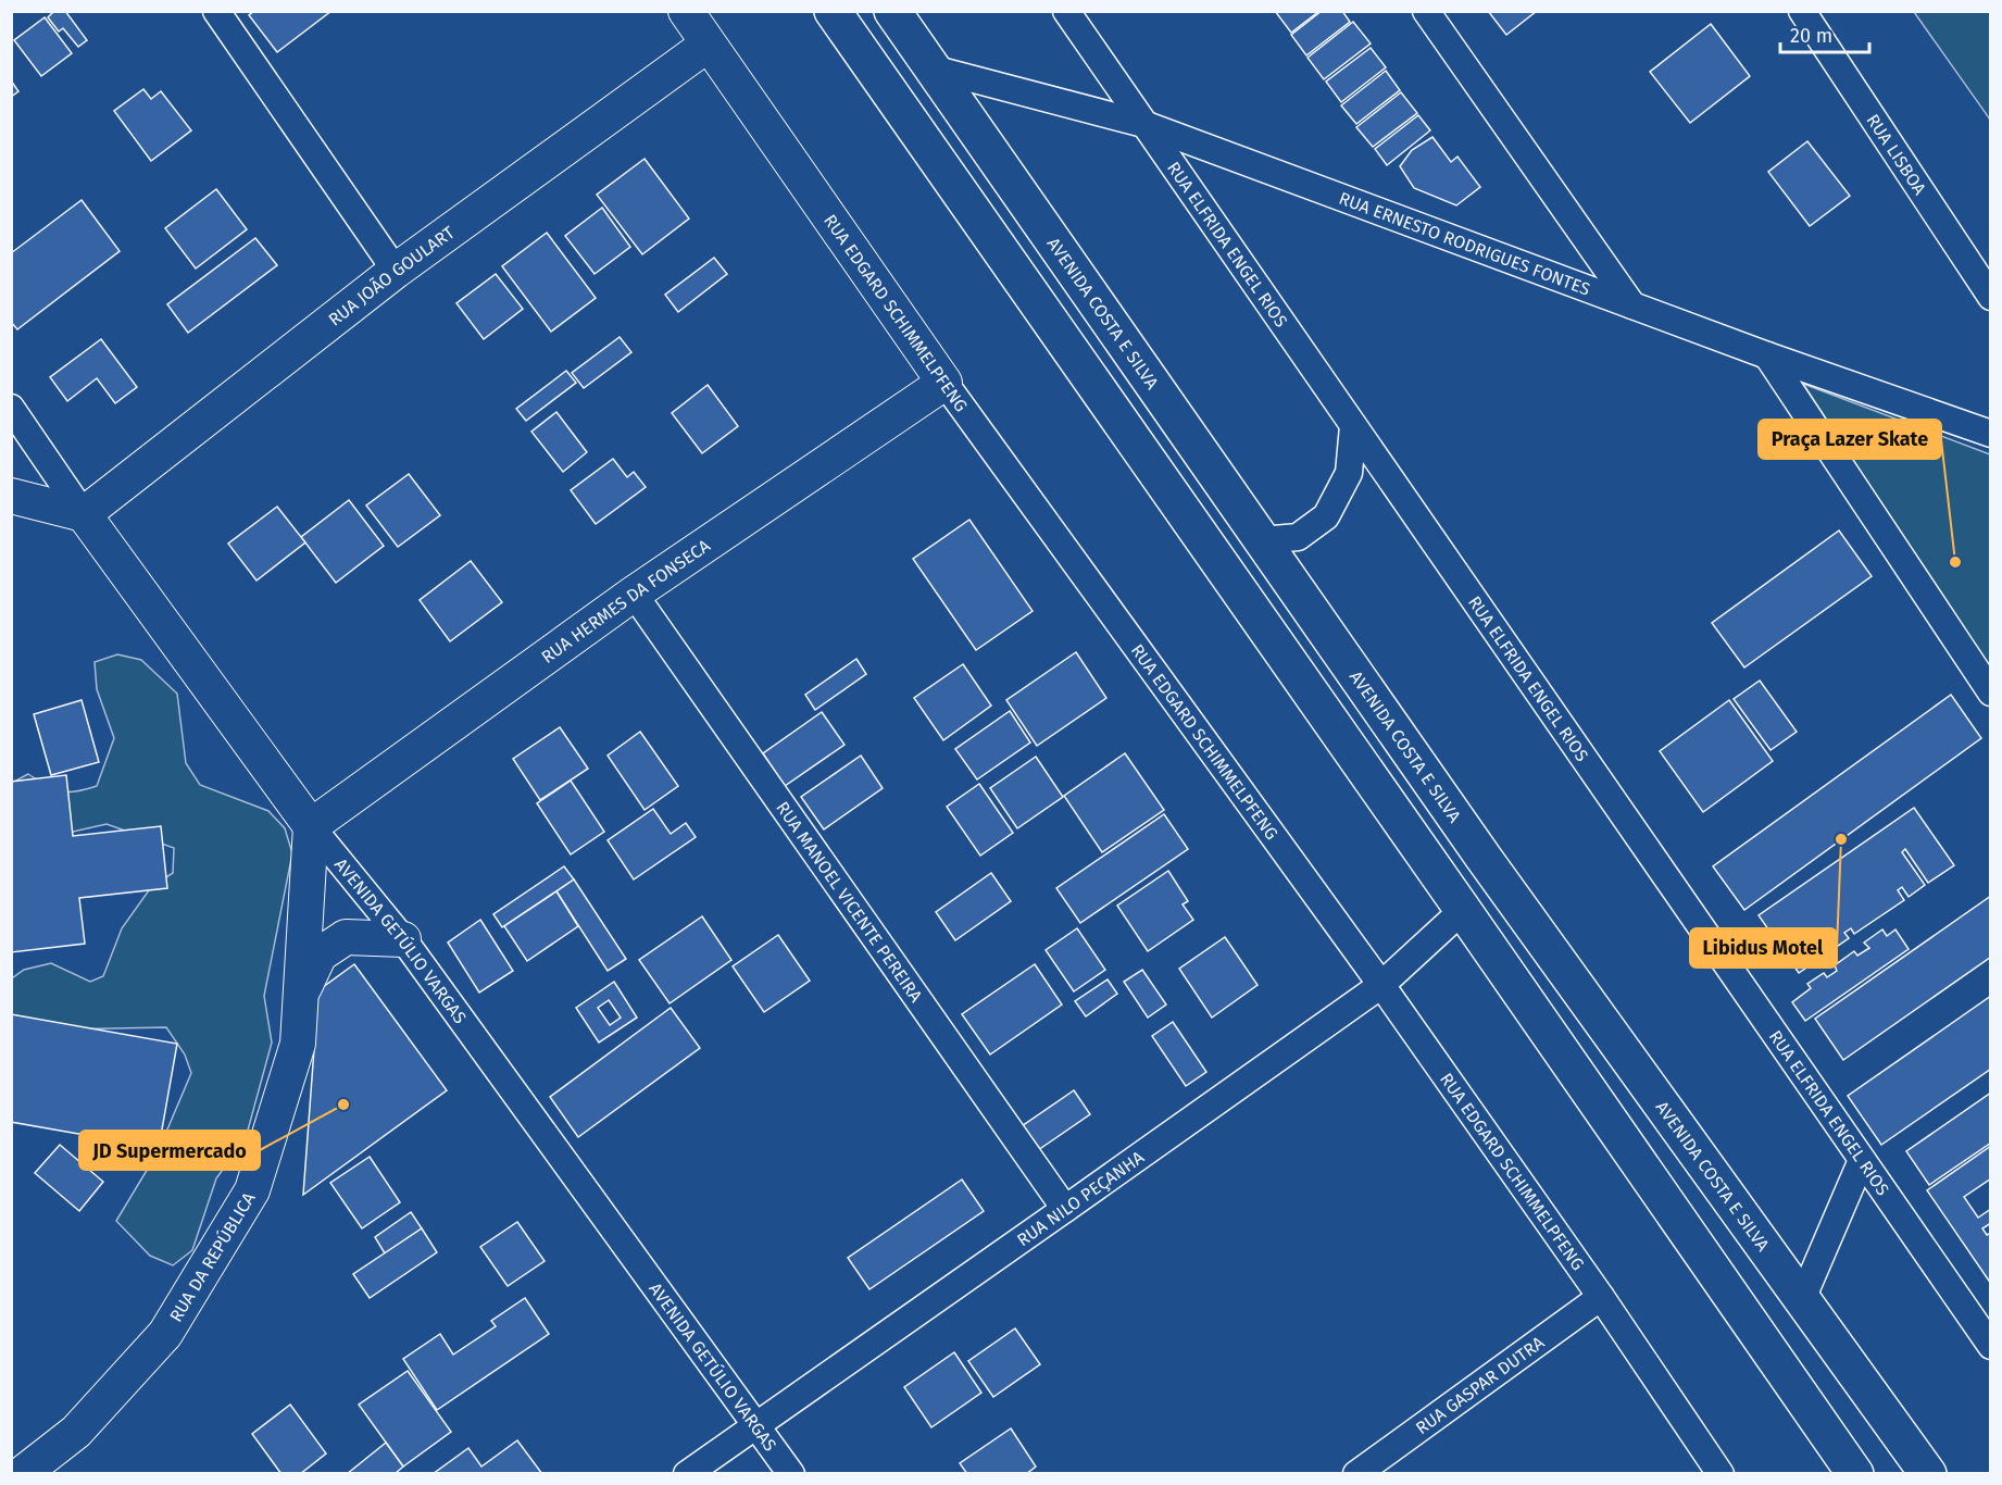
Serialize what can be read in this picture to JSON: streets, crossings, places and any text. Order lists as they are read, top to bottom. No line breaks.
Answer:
{"streets":{"main road":["AVENIDA COSTA E SILVA"],"street":["RUA LISBOA","RUA ERNESTO RODRIGUES FONTES","RUA ELFRIDA ENGEL RIOS","RUA JOÃO GOULART","RUA EDGARD SCHIMMELPFENG","RUA HERMES DA FONSECA","RUA MANOEL VICENTE PEREIRA","AVENIDA GETÚLIO VARGAS","RUA NILO PEÇANHA","RUA DA REPÚBLICA","RUA GASPAR DUTRA"]},"crossings":[["RUA ERNESTO RODRIGUES FONTES","RUA ELFRIDA ENGEL RIOS"],["RUA ERNESTO RODRIGUES FONTES","AVENIDA COSTA E SILVA"],["RUA JOÃO GOULART","RUA EDGARD SCHIMMELPFENG"],["RUA JOÃO GOULART","AVENIDA GETÚLIO VARGAS"],["RUA EDGARD SCHIMMELPFENG","RUA HERMES DA FONSECA"],["RUA EDGARD SCHIMMELPFENG","RUA NILO PEÇANHA"],["RUA EDGARD SCHIMMELPFENG","RUA GASPAR DUTRA"],["RUA HERMES DA FONSECA","RUA MANOEL VICENTE PEREIRA"],["RUA HERMES DA FONSECA","AVENIDA GETÚLIO VARGAS"],["RUA HERMES DA FONSECA","RUA DA REPÚBLICA"],["RUA MANOEL VICENTE PEREIRA","RUA NILO PEÇANHA"],["AVENIDA GETÚLIO VARGAS","RUA NILO PEÇANHA"],["AVENIDA GETÚLIO VARGAS","RUA DA REPÚBLICA"]],"places":["Praça Lazer Skate","Libidus Motel","JD Supermercado"],"scale_bar":"20 m"}
